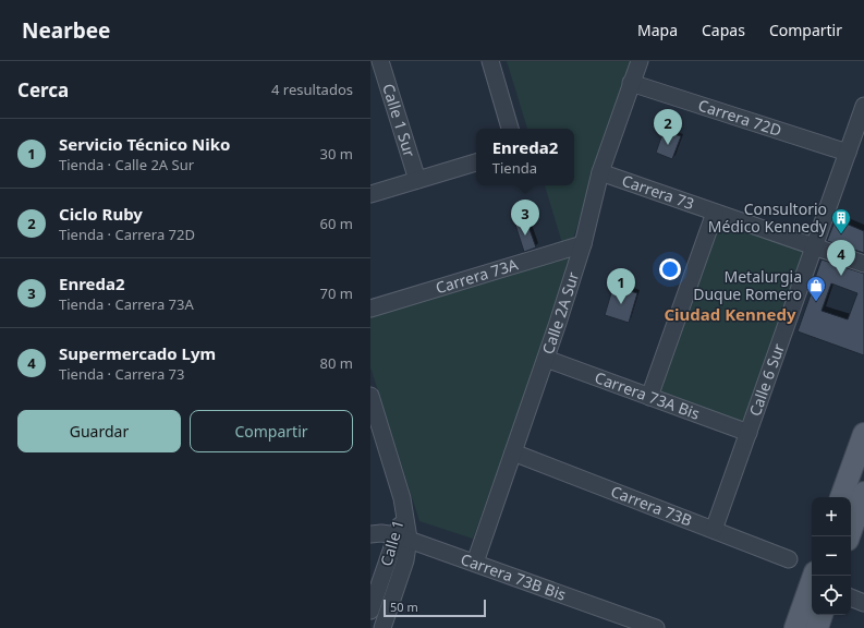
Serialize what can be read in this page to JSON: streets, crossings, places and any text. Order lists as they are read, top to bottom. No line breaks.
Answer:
{"streets":{"street":["Carrera 72D","Calle 1 Sur","Carrera 73","Carrera 73A","Calle 2A Sur","Calle 6 Sur","Carrera 73A Bis","Carrera 73B","Calle 1","Carrera 73B Bis"]},"crossings":[["Carrera 72D","Calle 2A Sur"],["Carrera 72D","Calle 6 Sur"],["Carrera 73","Calle 2A Sur"],["Carrera 73","Calle 6 Sur"],["Carrera 73A","Calle 2A Sur"],["Calle 2A Sur","Carrera 73A Bis"],["Calle 2A Sur","Carrera 73B"],["Calle 2A Sur","Carrera 73B Bis"],["Calle 6 Sur","Carrera 73A Bis"],["Calle 6 Sur","Carrera 73B"],["Calle 1","Carrera 73B Bis"]],"districts":["Ciudad Kennedy"],"places":{"building":["Consultorio Médico Kennedy"],"shop":["Metalurgia Duque Romero"]},"scale_bar":"50 m","page":{"header":"Nearbee","nav":["Mapa","Capas","Compartir"],"heading":["Cerca","4 resultados"],"pins":["2","3","4","1"],"list":[{"mark":"1","name":"Servicio Técnico Niko","note":"Tienda · Calle 2A Sur","value":"30 m"},{"mark":"2","name":"Ciclo Ruby","note":"Tienda · Carrera 72D","value":"60 m"},{"mark":"3","name":"Enreda2","note":"Tienda · Carrera 73A","value":"70 m"},{"mark":"4","name":"Supermercado Lym","note":"Tienda · Carrera 73","value":"80 m"}],"popup":["Enreda2","Tienda"],"buttons":["Guardar","Compartir"],"map_buttons":["+","−"],"scale":"50 m"}}
